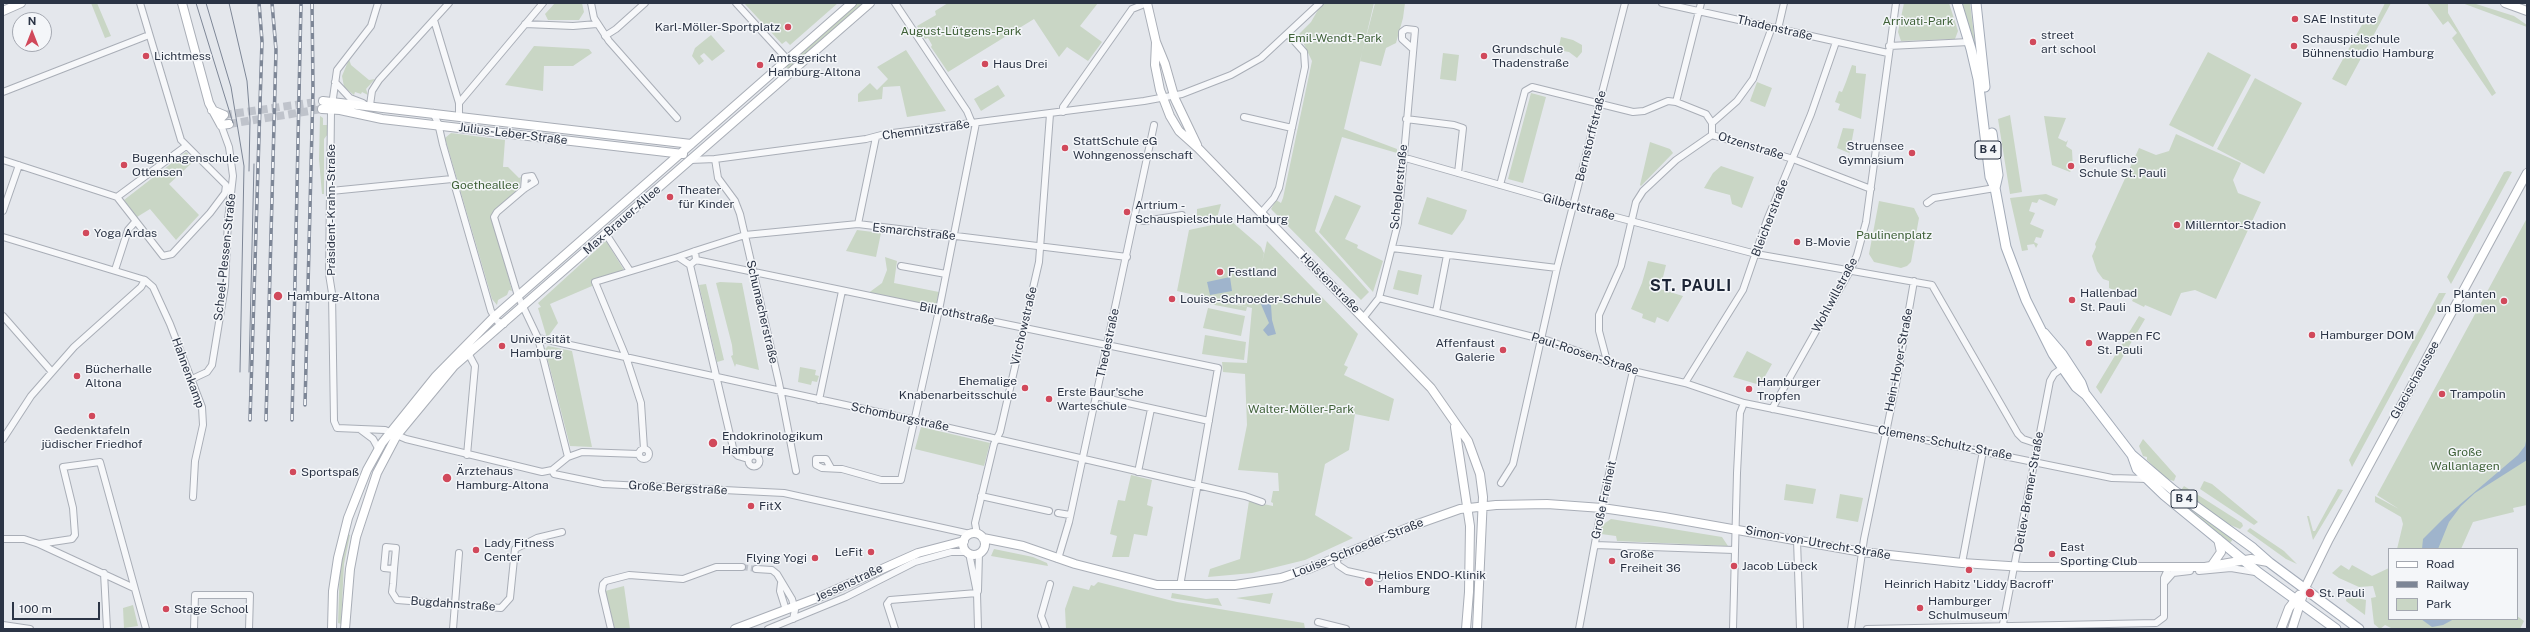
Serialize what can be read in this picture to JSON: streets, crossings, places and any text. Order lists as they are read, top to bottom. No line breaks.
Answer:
{"streets":{"main road":["Julius-Leber-Straße","B 4","Max-Brauer-Allee","Holstenstraße","Glacischaussee","Große Bergstraße","Simon-von-Utrecht-Straße","Louise-Schroeder-Straße","Jessenstraße"],"street":["Thadenstraße","Chemnitzstraße","Bernstorffstraße","Otzenstraße","Scheplerstraße","Gilbertstraße","Präsident-Krahn-Straße","Bleicherstraße","Esmarchstraße","Scheel-Plessen-Straße","Wohlwillstraße","Schumacherstraße","Billrothstraße","Virchowstraße","Thedestraße","Paul-Roosen-Straße","Hein-Hoyer-Straße","Hahnenkamp","Schomburgstraße","Clemens-Schultz-Straße","Detlev-Bremer-Straße","Große Freiheit","Bugdahnstraße"]},"crossings":[["Thadenstraße","Bleicherstraße"],["Thadenstraße","Wohlwillstraße"],["Chemnitzstraße","Julius-Leber-Straße"],["Chemnitzstraße","Max-Brauer-Allee"],["Chemnitzstraße","Holstenstraße"],["Chemnitzstraße","Schumacherstraße"],["Chemnitzstraße","Virchowstraße"],["Julius-Leber-Straße","Präsident-Krahn-Straße"],["Julius-Leber-Straße","Max-Brauer-Allee"],["Bernstorffstraße","Otzenstraße"],["Bernstorffstraße","Gilbertstraße"],["Bernstorffstraße","Paul-Roosen-Straße"],["Otzenstraße","Gilbertstraße"],["Otzenstraße","Bleicherstraße"],["Otzenstraße","Wohlwillstraße"],["B 4","Glacischaussee"],["B 4","Clemens-Schultz-Straße"],["B 4","Detlev-Bremer-Straße"],["B 4","Simon-von-Utrecht-Straße"],["Scheplerstraße","Gilbertstraße"],["Scheplerstraße","Holstenstraße"],["Scheplerstraße","Paul-Roosen-Straße"],["Gilbertstraße","Bleicherstraße"],["Gilbertstraße","Wohlwillstraße"],["Präsident-Krahn-Straße","Große Bergstraße"],["Bleicherstraße","Paul-Roosen-Straße"],["Max-Brauer-Allee","Große Bergstraße"],["Esmarchstraße","Schumacherstraße"],["Esmarchstraße","Virchowstraße"],["Esmarchstraße","Thedestraße"],["Esmarchstraße","Schomburgstraße"],["Scheel-Plessen-Straße","Hahnenkamp"],["Holstenstraße","Simon-von-Utrecht-Straße"],["Holstenstraße","Louise-Schroeder-Straße"],["Wohlwillstraße","Clemens-Schultz-Straße"],["Schumacherstraße","Billrothstraße"],["Schumacherstraße","Schomburgstraße"],["Billrothstraße","Virchowstraße"],["Billrothstraße","Thedestraße"],["Virchowstraße","Schomburgstraße"],["Virchowstraße","Große Bergstraße"],["Thedestraße","Schomburgstraße"],["Thedestraße","Große Bergstraße"],["Thedestraße","Louise-Schroeder-Straße"],["Paul-Roosen-Straße","Clemens-Schultz-Straße"],["Paul-Roosen-Straße","Große Freiheit"],["Hein-Hoyer-Straße","Clemens-Schultz-Straße"],["Hein-Hoyer-Straße","Simon-von-Utrecht-Straße"],["Clemens-Schultz-Straße","Detlev-Bremer-Straße"],["Große Bergstraße","Louise-Schroeder-Straße"],["Detlev-Bremer-Straße","Simon-von-Utrecht-Straße"],["Große Freiheit","Simon-von-Utrecht-Straße"],["Simon-von-Utrecht-Straße","Louise-Schroeder-Straße"]],"districts":["ST. PAULI"],"parks":["Arrivati-Park","August-Lütgens-Park","Emil-Wendt-Park","Goetheallee","Paulinenplatz","Walter-Möller-Park","Große Wallanlagen"],"places":["SAE Institute","Karl-Möller-Sportplatz","street art school","Schauspielschule Bühnenstudio Hamburg","Lichtmess","Grundschule Thadenstraße","Haus Drei","Amtsgericht Hamburg-Altona","StattSchule eG Wohngenossenschaft","Struensee Gymnasium","Bugenhagenschule Ottensen","Berufliche Schule St. Pauli","Theater für Kinder","Artrium - Schauspielschule Hamburg","Millerntor-Stadion","Yoga Ardas","B-Movie","Festland","Hamburg-Altona","Louise-Schroeder-Schule","Hallenbad St. Pauli","Planten un Blomen","Hamburger DOM","Wappen FC St. Pauli","Universität Hamburg","Affenfaust Galerie","Bücherhalle Altona","Ehemalige Knabenarbeitsschule","Hamburger Tropfen","Trampolin","Erste Baur'sche Warteschule","Gedenktafeln jüdischer Friedhof","Endokrinologikum Hamburg","Sportspaß","Ärztehaus Hamburg-Altona","FitX","Lady Fitness Center","LeFit","East Sporting Club","Flying Yogi","Große Freiheit 36","Jacob Lübeck","Heinrich Habitz 'Liddy Bacroff'","Helios ENDO-Klinik Hamburg","St. Pauli","Hamburger Schulmuseum","Stage School"],"legend":["Road","Railway","Park"],"scale_bar":"100 m","north":"top"}
